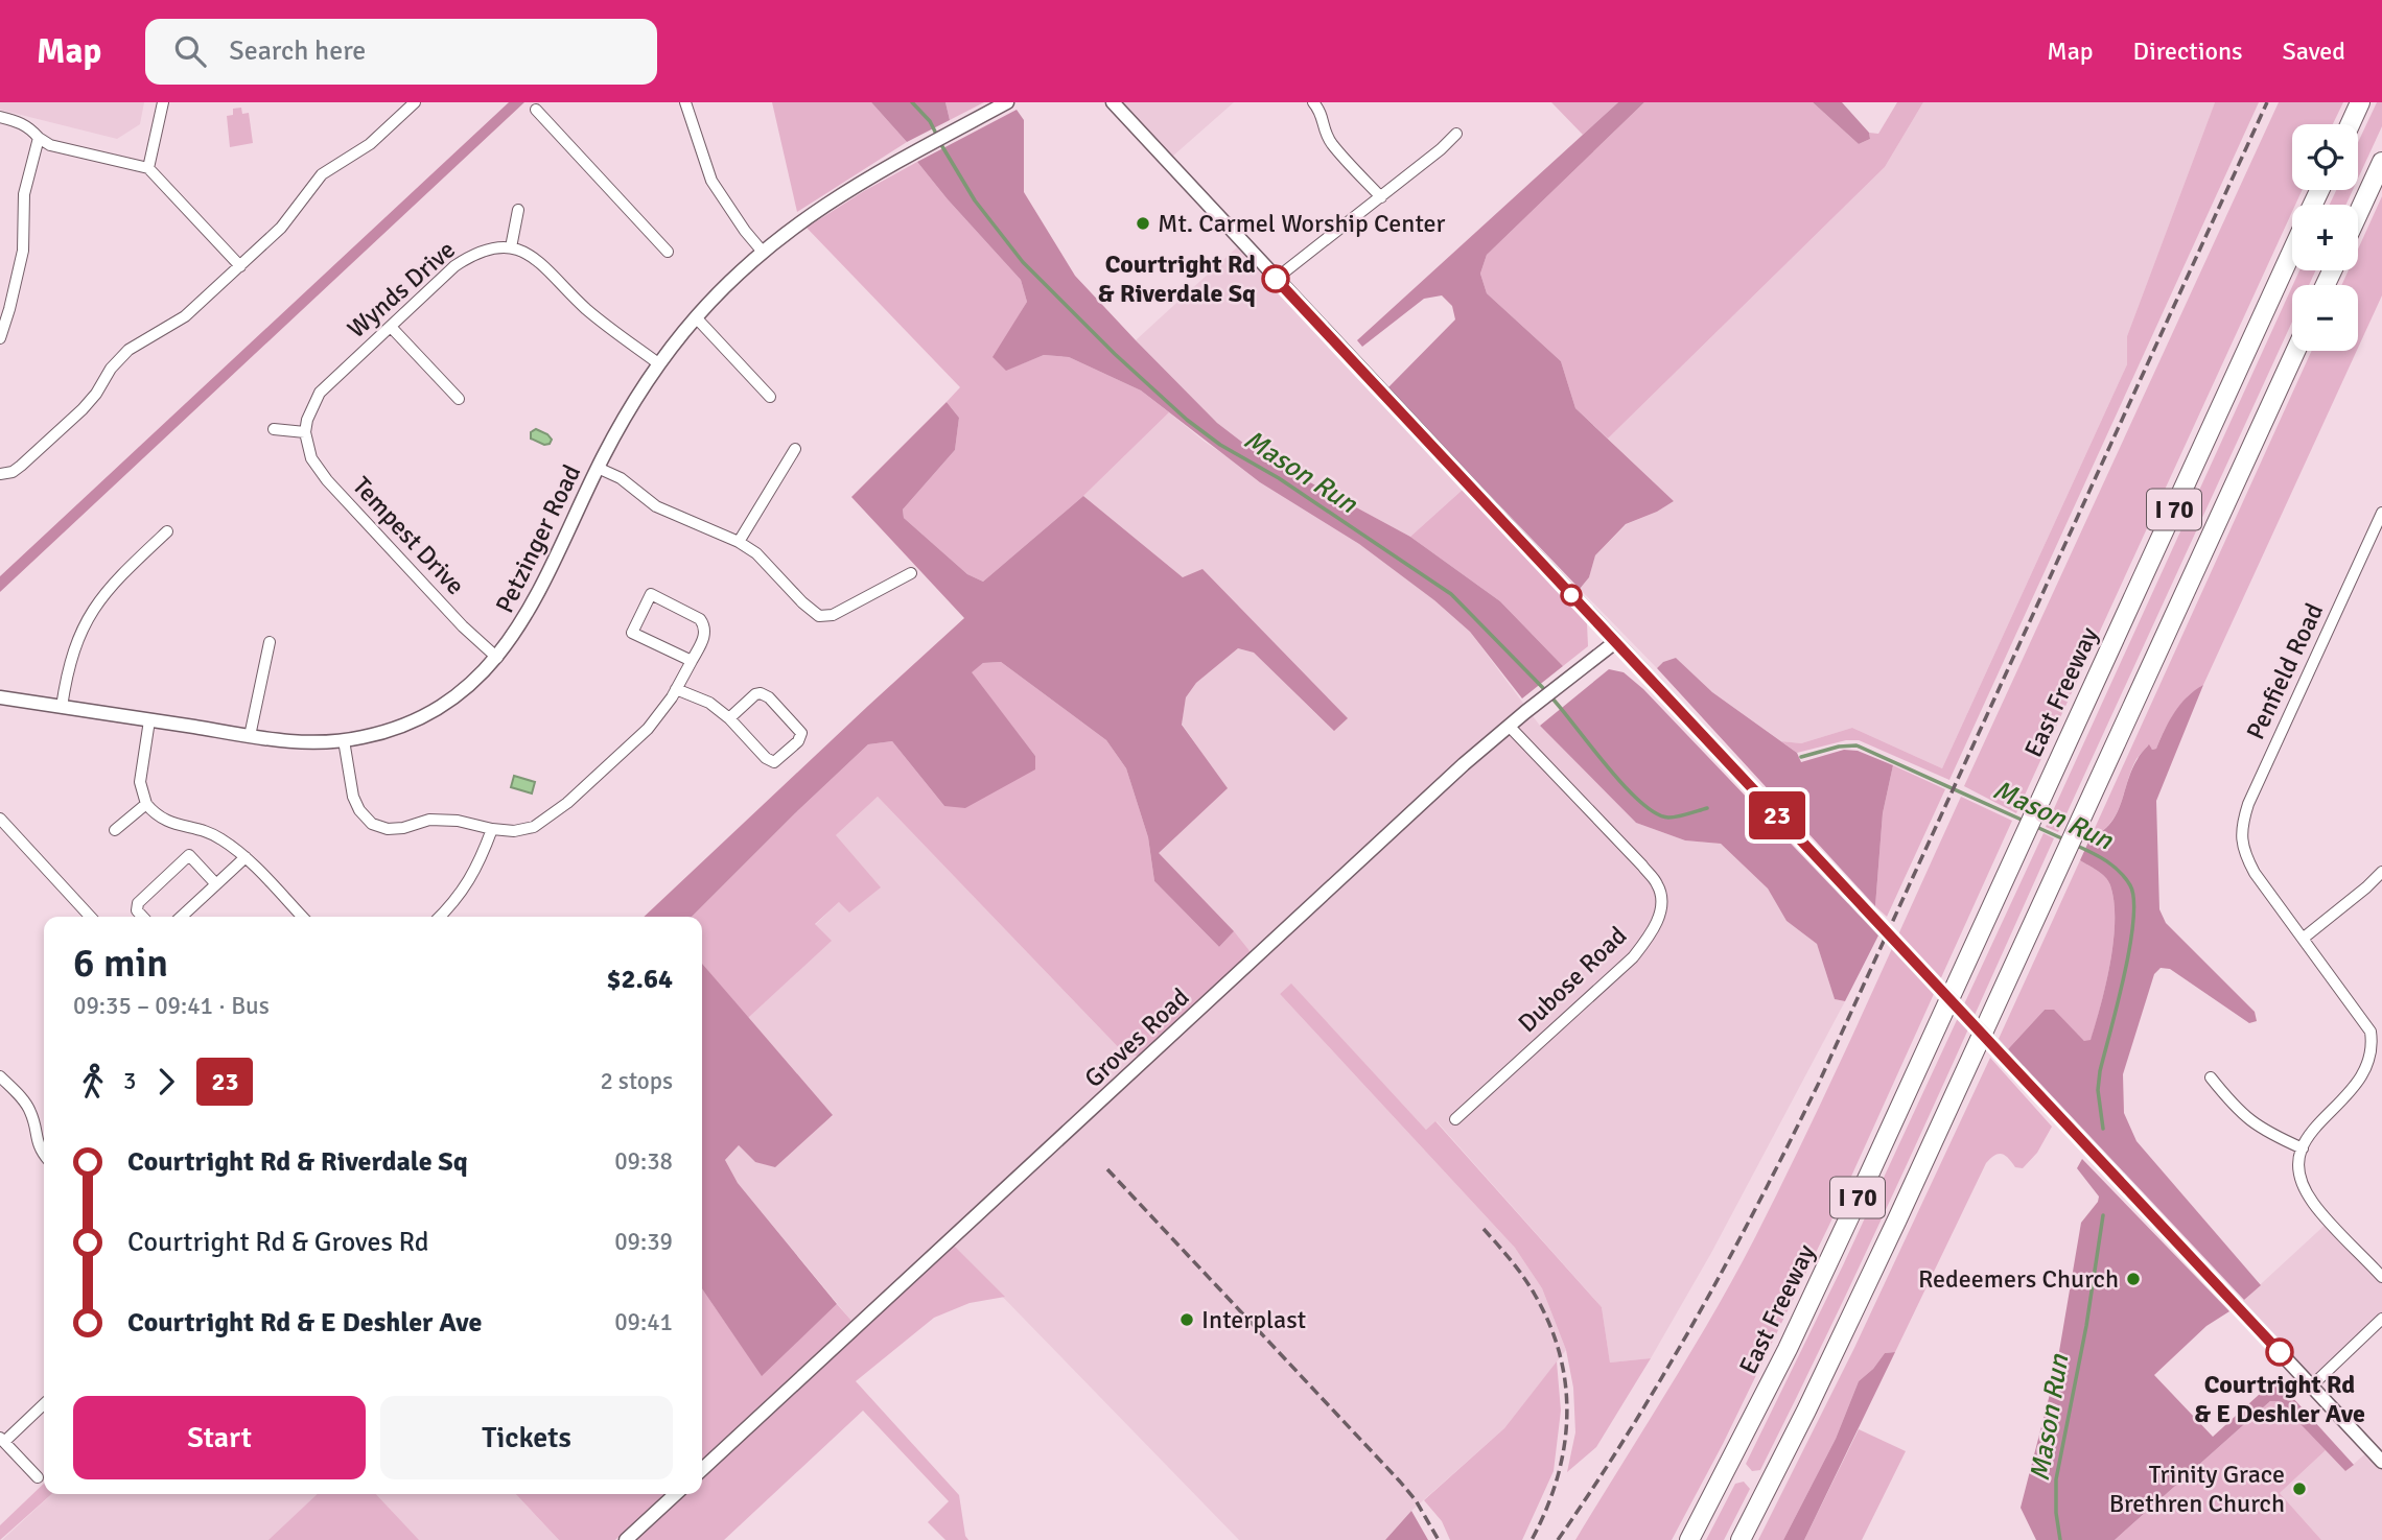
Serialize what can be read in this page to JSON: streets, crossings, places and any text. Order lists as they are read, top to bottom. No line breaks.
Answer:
{"streets":{"highway":["I 70","East Freeway"],"street":["Wynds Drive","Tempest Drive","Petzinger Road","Penfield Road","Dubose Road","Groves Road"]},"crossings":[["Wynds Drive","Tempest Drive"],["Tempest Drive","Petzinger Road"],["Dubose Road","Groves Road"]],"water":["Mason Run"],"places":["Mt. Carmel Worship Center","Courtright Rd & Riverdale Sq","Redeemers Church","Interplast","Courtright Rd & E Deshler Ave","Trinity Grace Brethren Church"],"lines":["bus line 23"],"page":{"header":"Map","search":"Search here","nav":["Map","Directions","Saved"],"on_map":"23","map_buttons":["+","−"],"heading":["6 min","09:35 – 09:41 · Bus","$2.64"],"legs":["3","23","2 stops"],"list":[{"name":"Courtright Rd & Riverdale Sq","value":"09:38"},{"name":"Courtright Rd & Groves Rd","value":"09:39"},{"name":"Courtright Rd & E Deshler Ave","value":"09:41"}],"buttons":["Start","Tickets"]}}
